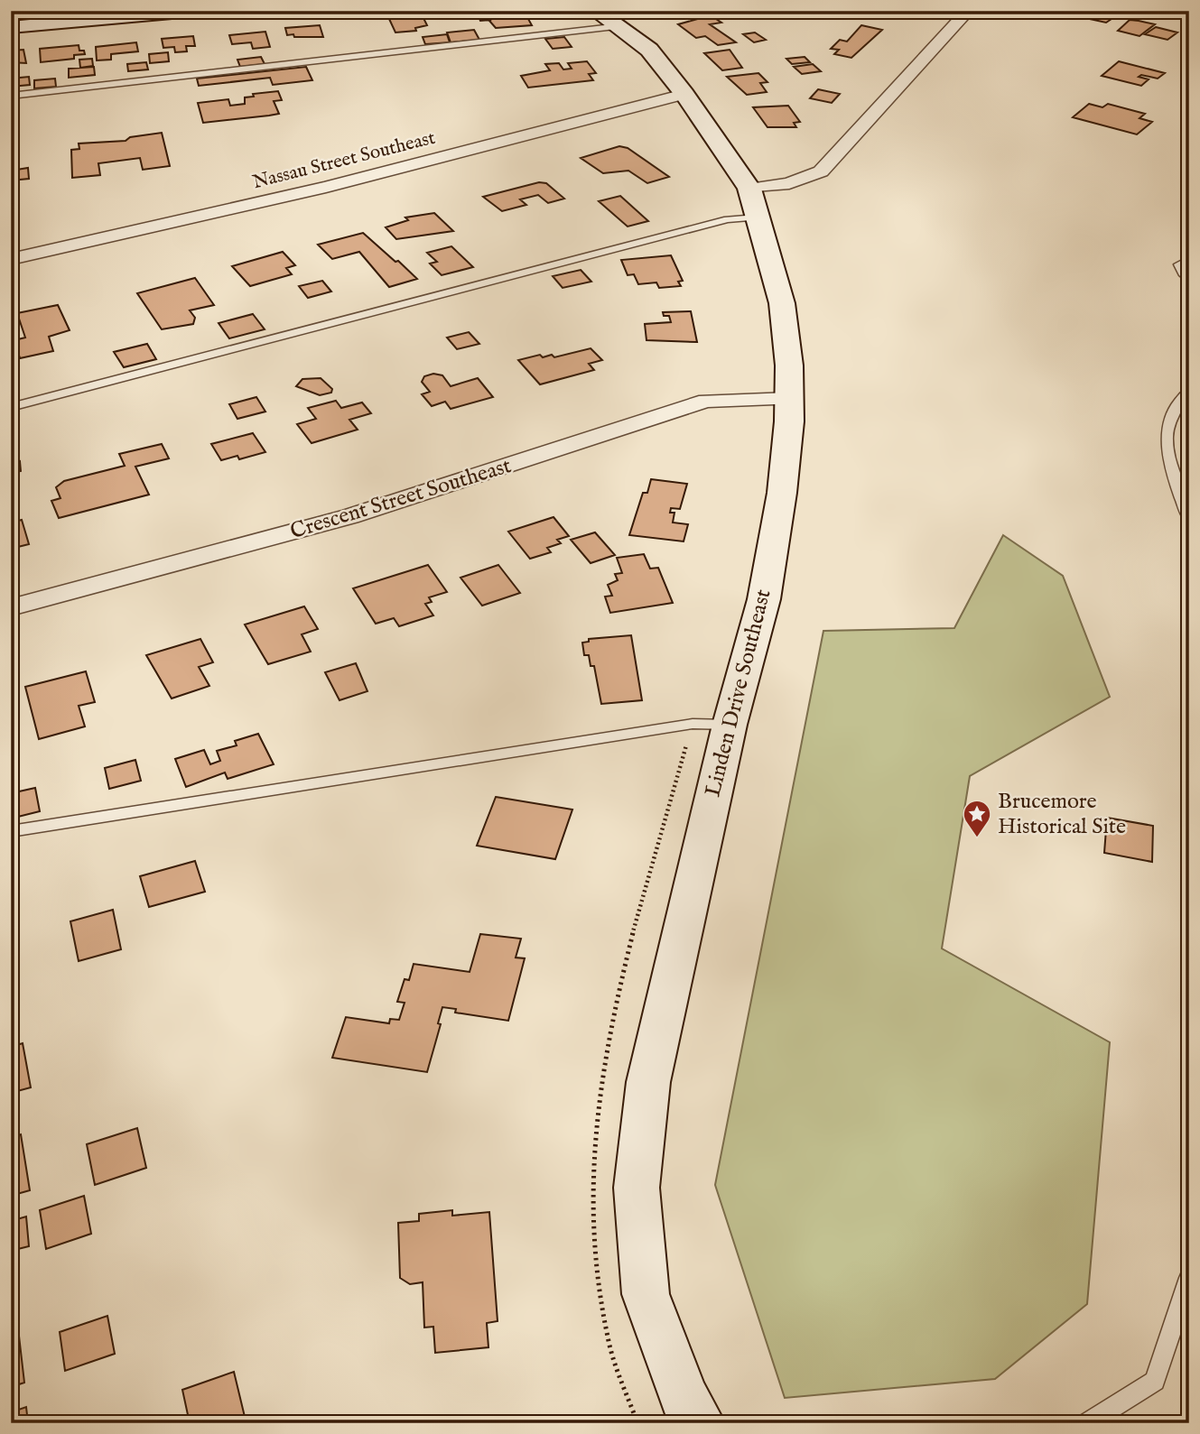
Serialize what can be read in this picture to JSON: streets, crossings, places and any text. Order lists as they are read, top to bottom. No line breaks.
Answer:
{"streets":{"street":["Nassau Street Southeast","Crescent Street Southeast","Linden Drive Southeast"]},"crossings":[["Nassau Street Southeast","Linden Drive Southeast"],["Crescent Street Southeast","Linden Drive Southeast"]],"places":{"place":["Brucemore Historical Site"]}}
